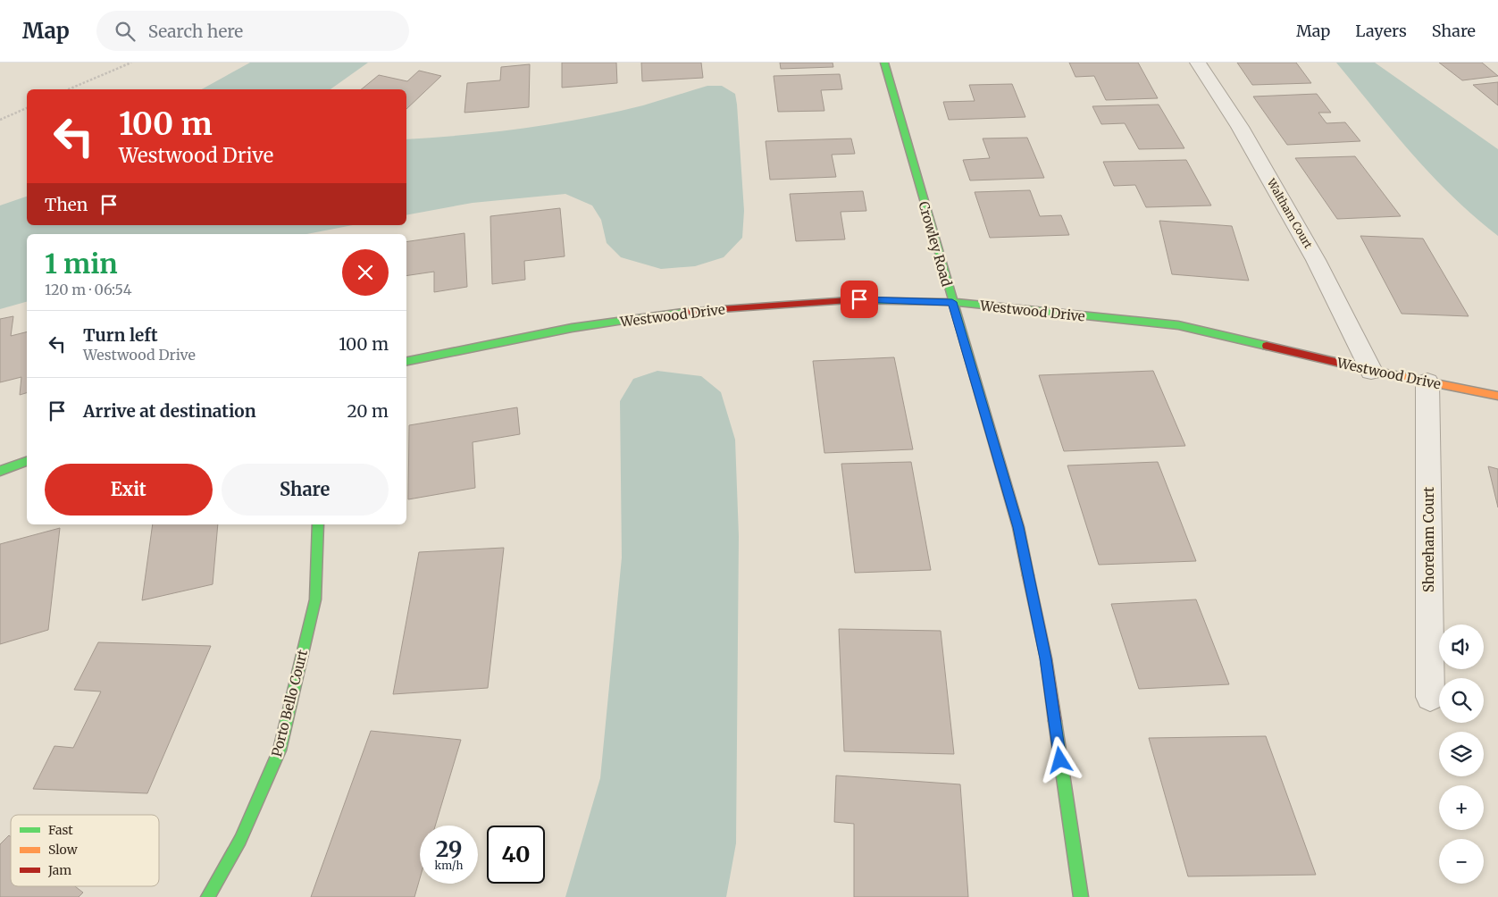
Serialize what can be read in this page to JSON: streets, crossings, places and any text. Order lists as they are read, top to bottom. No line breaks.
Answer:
{"streets":{"street":["Waltham Court","Crowley Road","Westwood Drive","Shoreham Court","Porto Bello Court"]},"crossings":[["Waltham Court","Westwood Drive"],["Crowley Road","Westwood Drive"],["Westwood Drive","Shoreham Court"]],"legend":["Fast","Slow","Jam"],"page":{"header":"Map","search":"Search here","nav":["Map","Layers","Share"],"turn":["100 m","Westwood Drive"],"then":"Then","heading":["1 min","120 m · 06:54"],"list":[{"name":"Turn left","note":"Westwood Drive","value":"100 m"},{"name":"Arrive at destination","value":"20 m"}],"buttons":["Exit","Share"],"map_buttons":["+","−"],"speed":"29 km/h","limit":"40"}}
